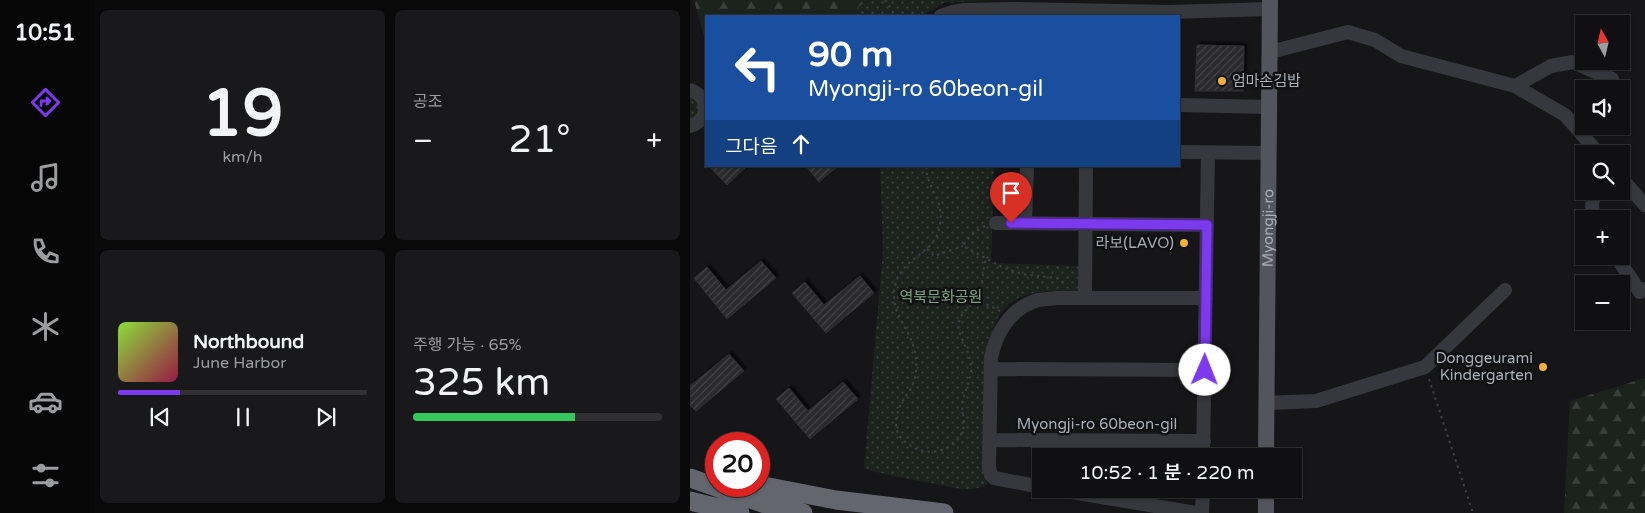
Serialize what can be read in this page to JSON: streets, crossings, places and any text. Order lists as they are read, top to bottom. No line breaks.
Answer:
{"streets":{"main road":["Myongji-ro"],"street":["Myongji-ro 60beon-gil"]},"parks":["역북문화공원"],"places":["엄마손김밥","라보(LAVO)","Donggeurami Kindergarten"],"north":"top","page":{"tabs":"10:51","tile":[["19","km/h"],"공조",["주행 가능 · 65%","325 km"]],"map_buttons":["+","−"],"turn":["90 m","Myongji-ro 60beon-gil"],"heat":["−","21°","+"],"then":"그다음","song":["Northbound","June Harbor"],"limit":"20","trip":"10:52 · 1 분 · 220 m"}}
